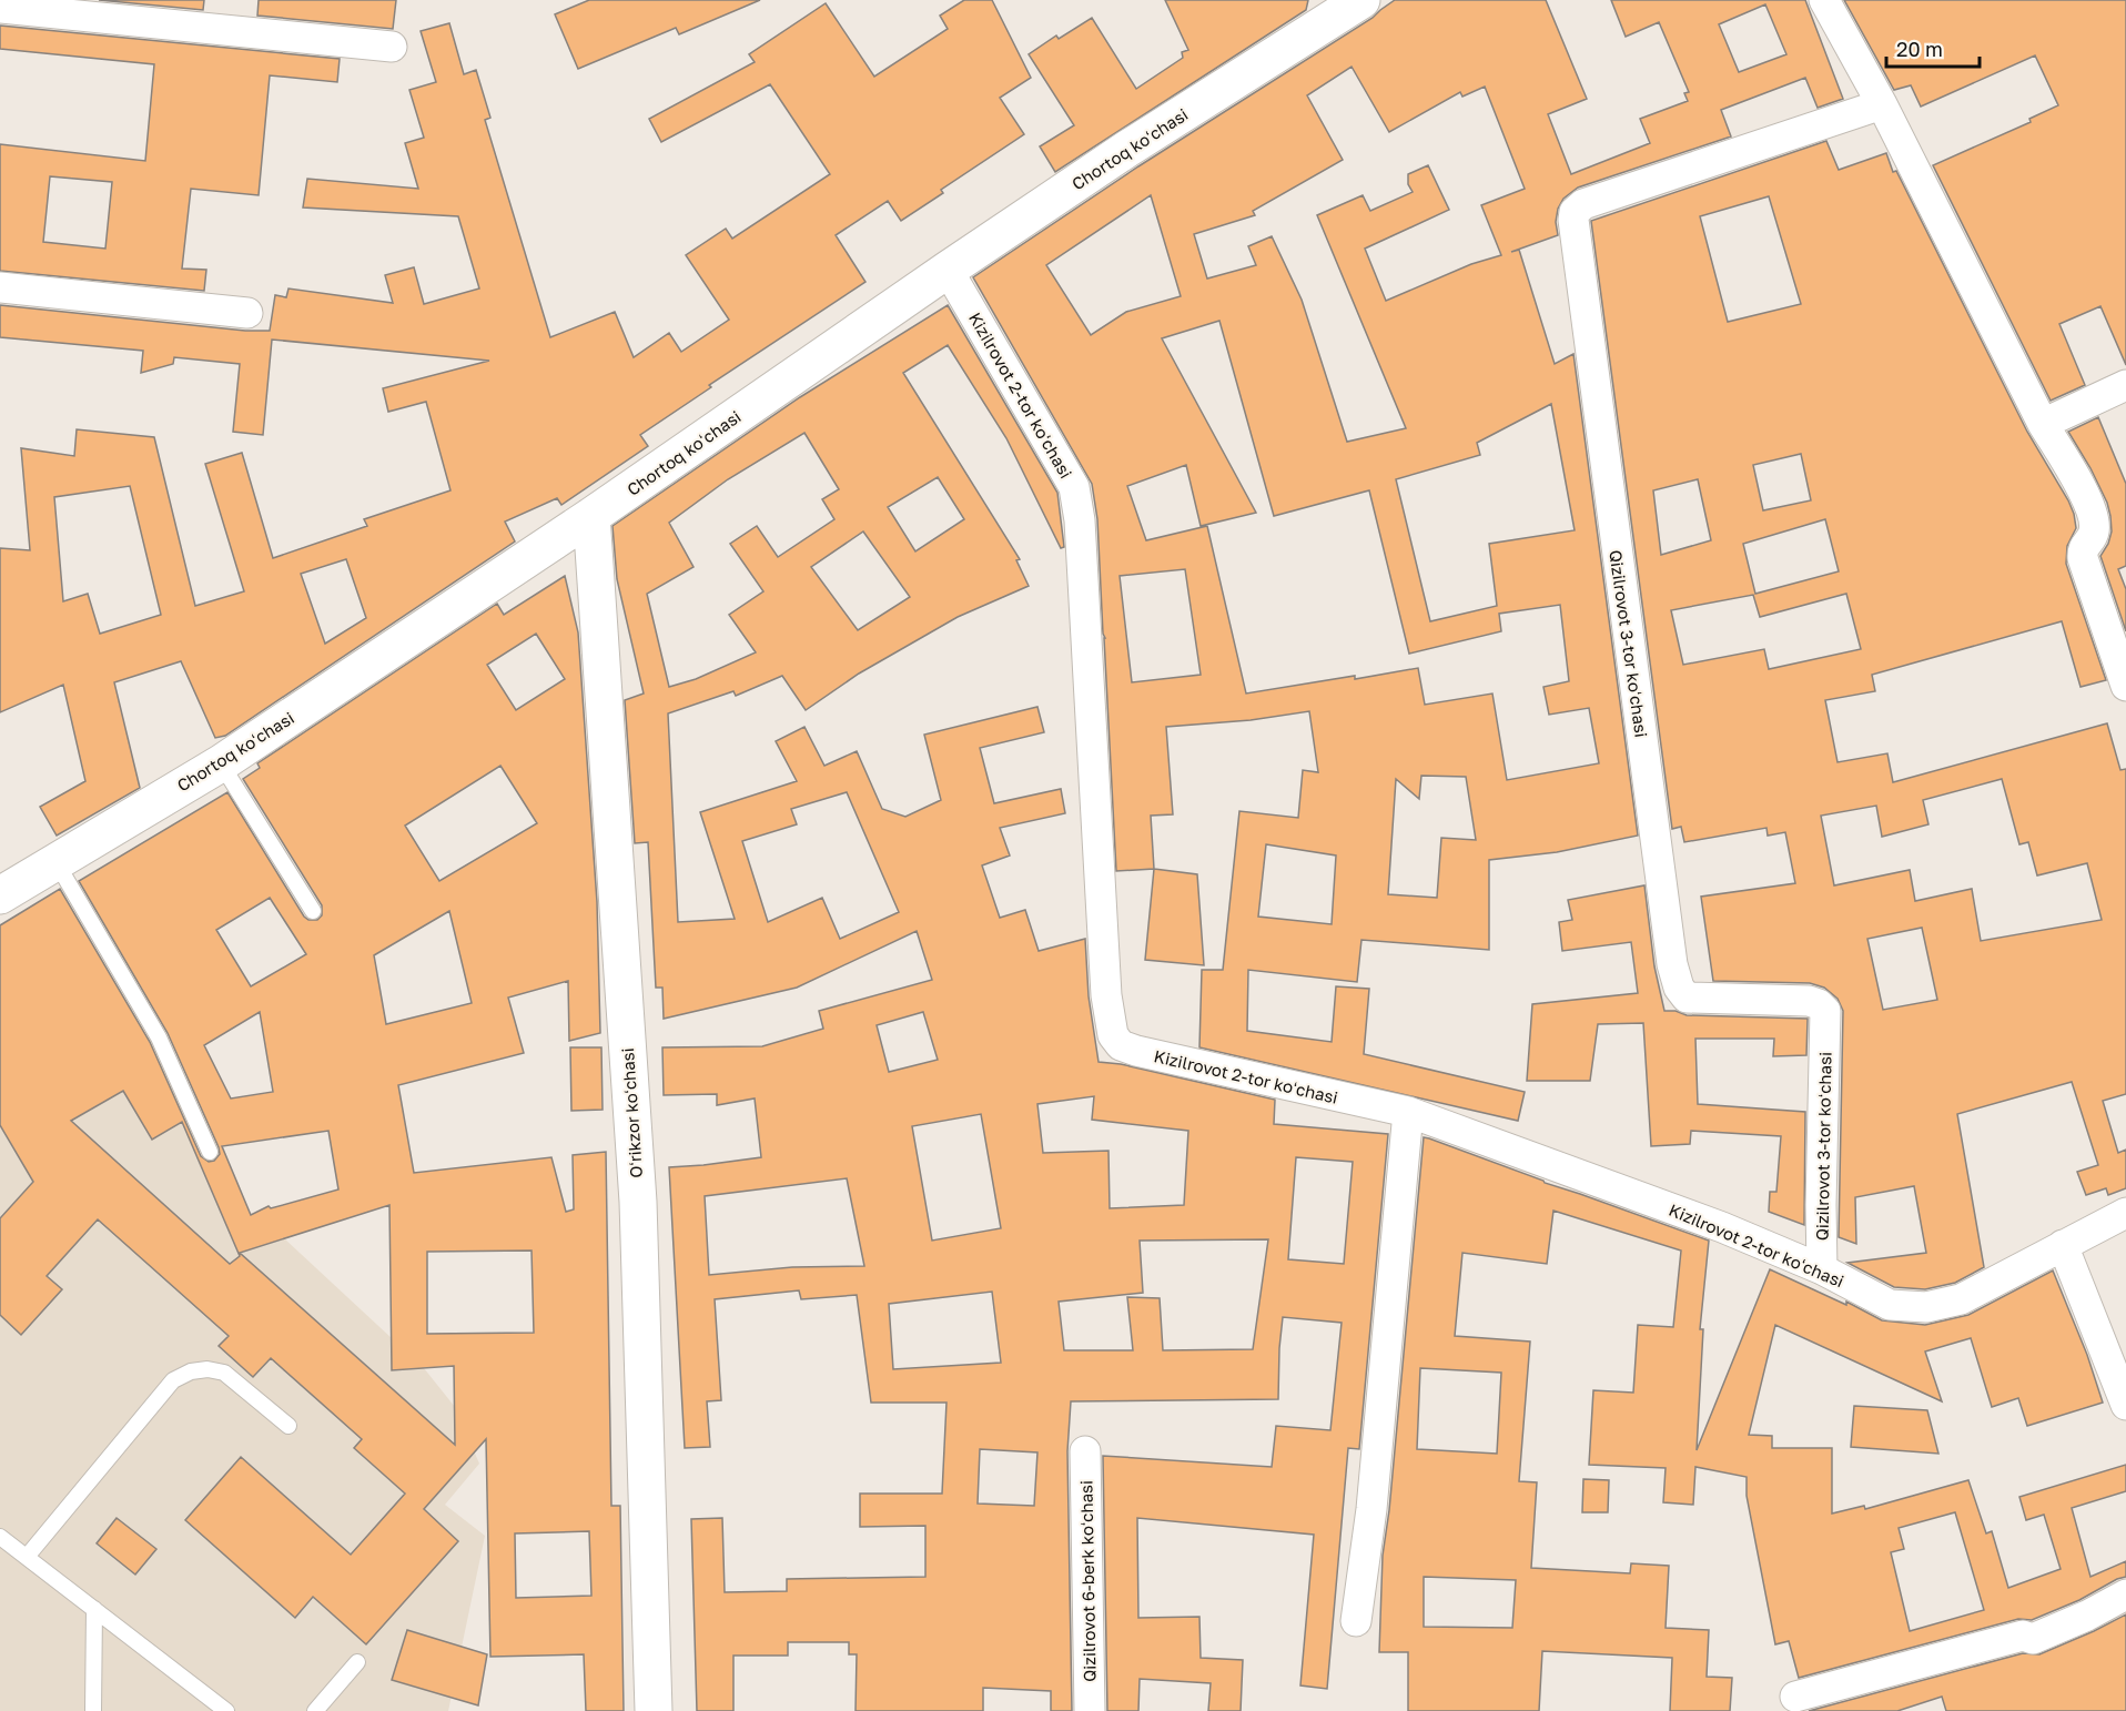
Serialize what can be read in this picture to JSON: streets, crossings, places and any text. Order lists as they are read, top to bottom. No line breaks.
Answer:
{"streets":{"main road":["Chortoq koʻchasi","Oʻrikzor koʻchasi"],"street":["Kizilrovot 2-tor koʻchasi","Qizilrovot 3-tor koʻchasi","Qizilrovot 6-berk koʻchasi"]},"crossings":[["Chortoq koʻchasi","Kizilrovot 2-tor koʻchasi"],["Chortoq koʻchasi","Oʻrikzor koʻchasi"],["Kizilrovot 2-tor koʻchasi","Qizilrovot 3-tor koʻchasi"]],"scale_bar":"20 m"}
